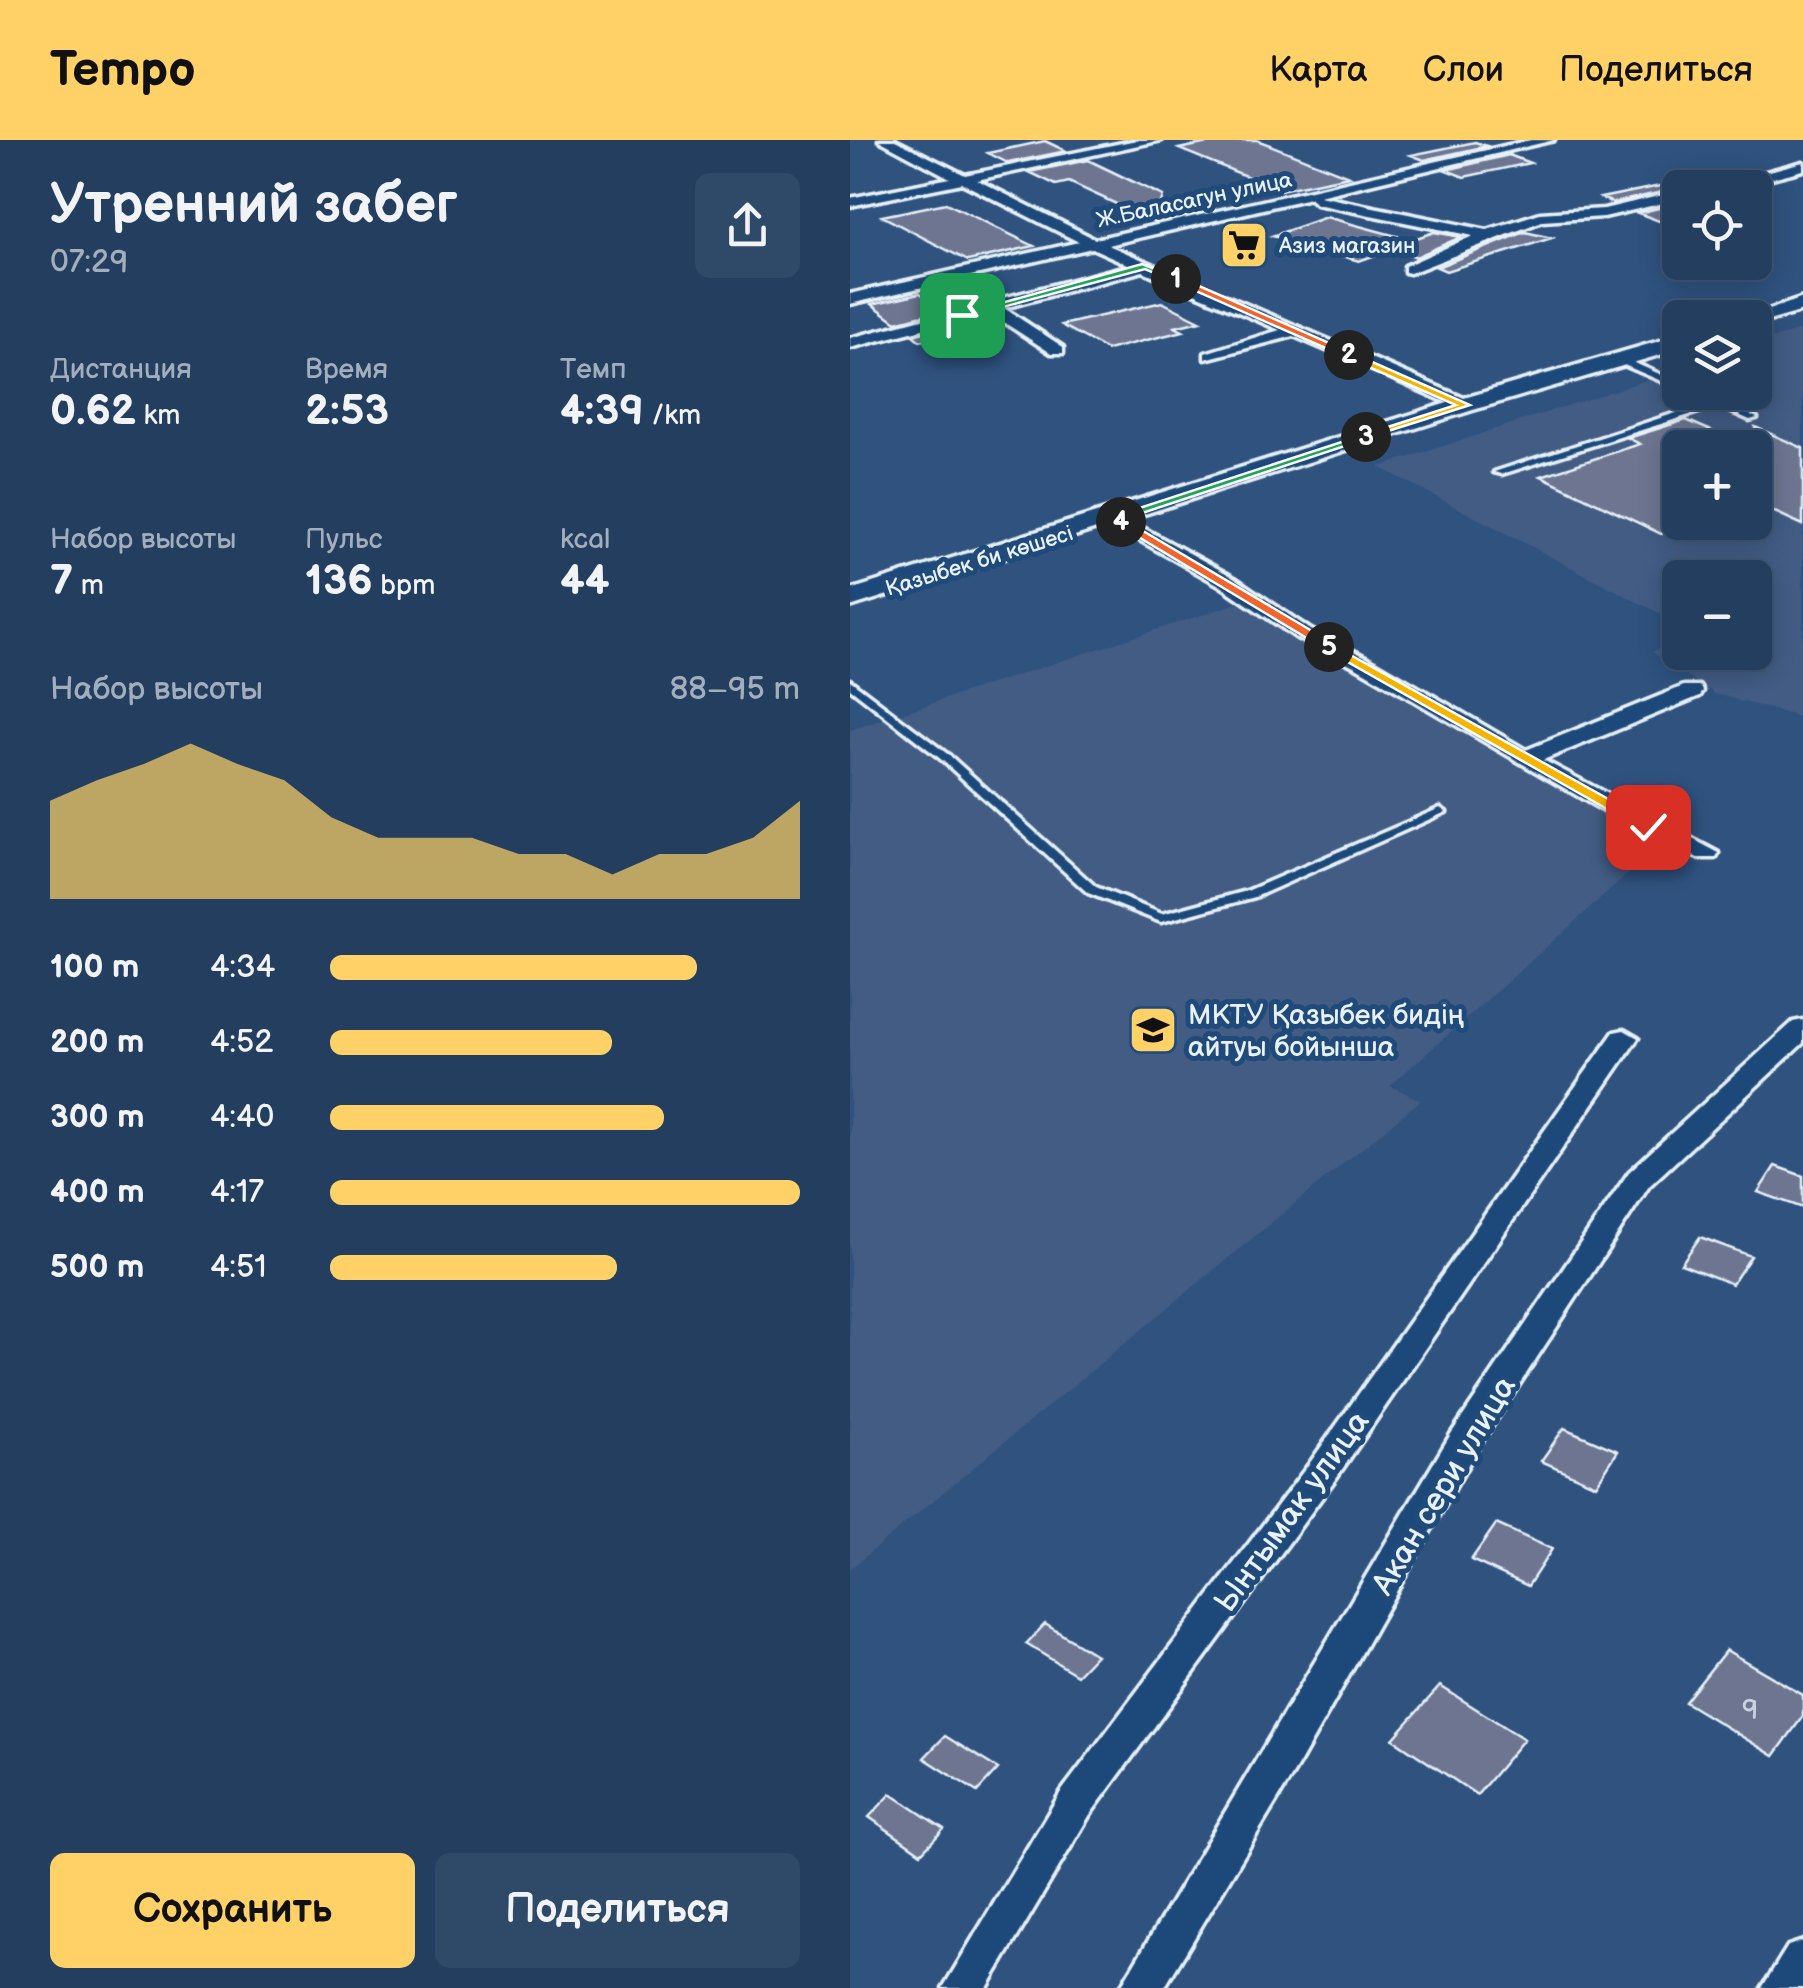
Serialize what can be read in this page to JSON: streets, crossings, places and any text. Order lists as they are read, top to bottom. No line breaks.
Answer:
{"streets":{"main road":["Қазыбек би көшесі"],"street":["Ж.Баласагун улица","Акан сери улица","Ынтымак улица"]},"places":{"supermarket":["Азиз магазин"],"school or university":["МКТУ Қазыбек бидің айтуы бойынша"]},"house_numbers":["9"],"page":{"header":"Tempo","nav":["Карта","Слои","Поделиться"],"heading":["Утренний забег","07:29"],"map_buttons":["+","−"],"pins":["1","2","3","4","5"],"stats":[["Дистанция","0.62 km"],["Время","2:53"],["Темп","4:39 /km"],["Набор высоты","7 m"],["Пульс","136 bpm"],["kcal","44"]],"chart":["Набор высоты","88–95 m"],"list":[{"name":"100 m","note":"4:34"},{"name":"200 m","note":"4:52"},{"name":"300 m","note":"4:40"},{"name":"400 m","note":"4:17"},{"name":"500 m","note":"4:51"}],"buttons":["Сохранить","Поделиться"]}}
